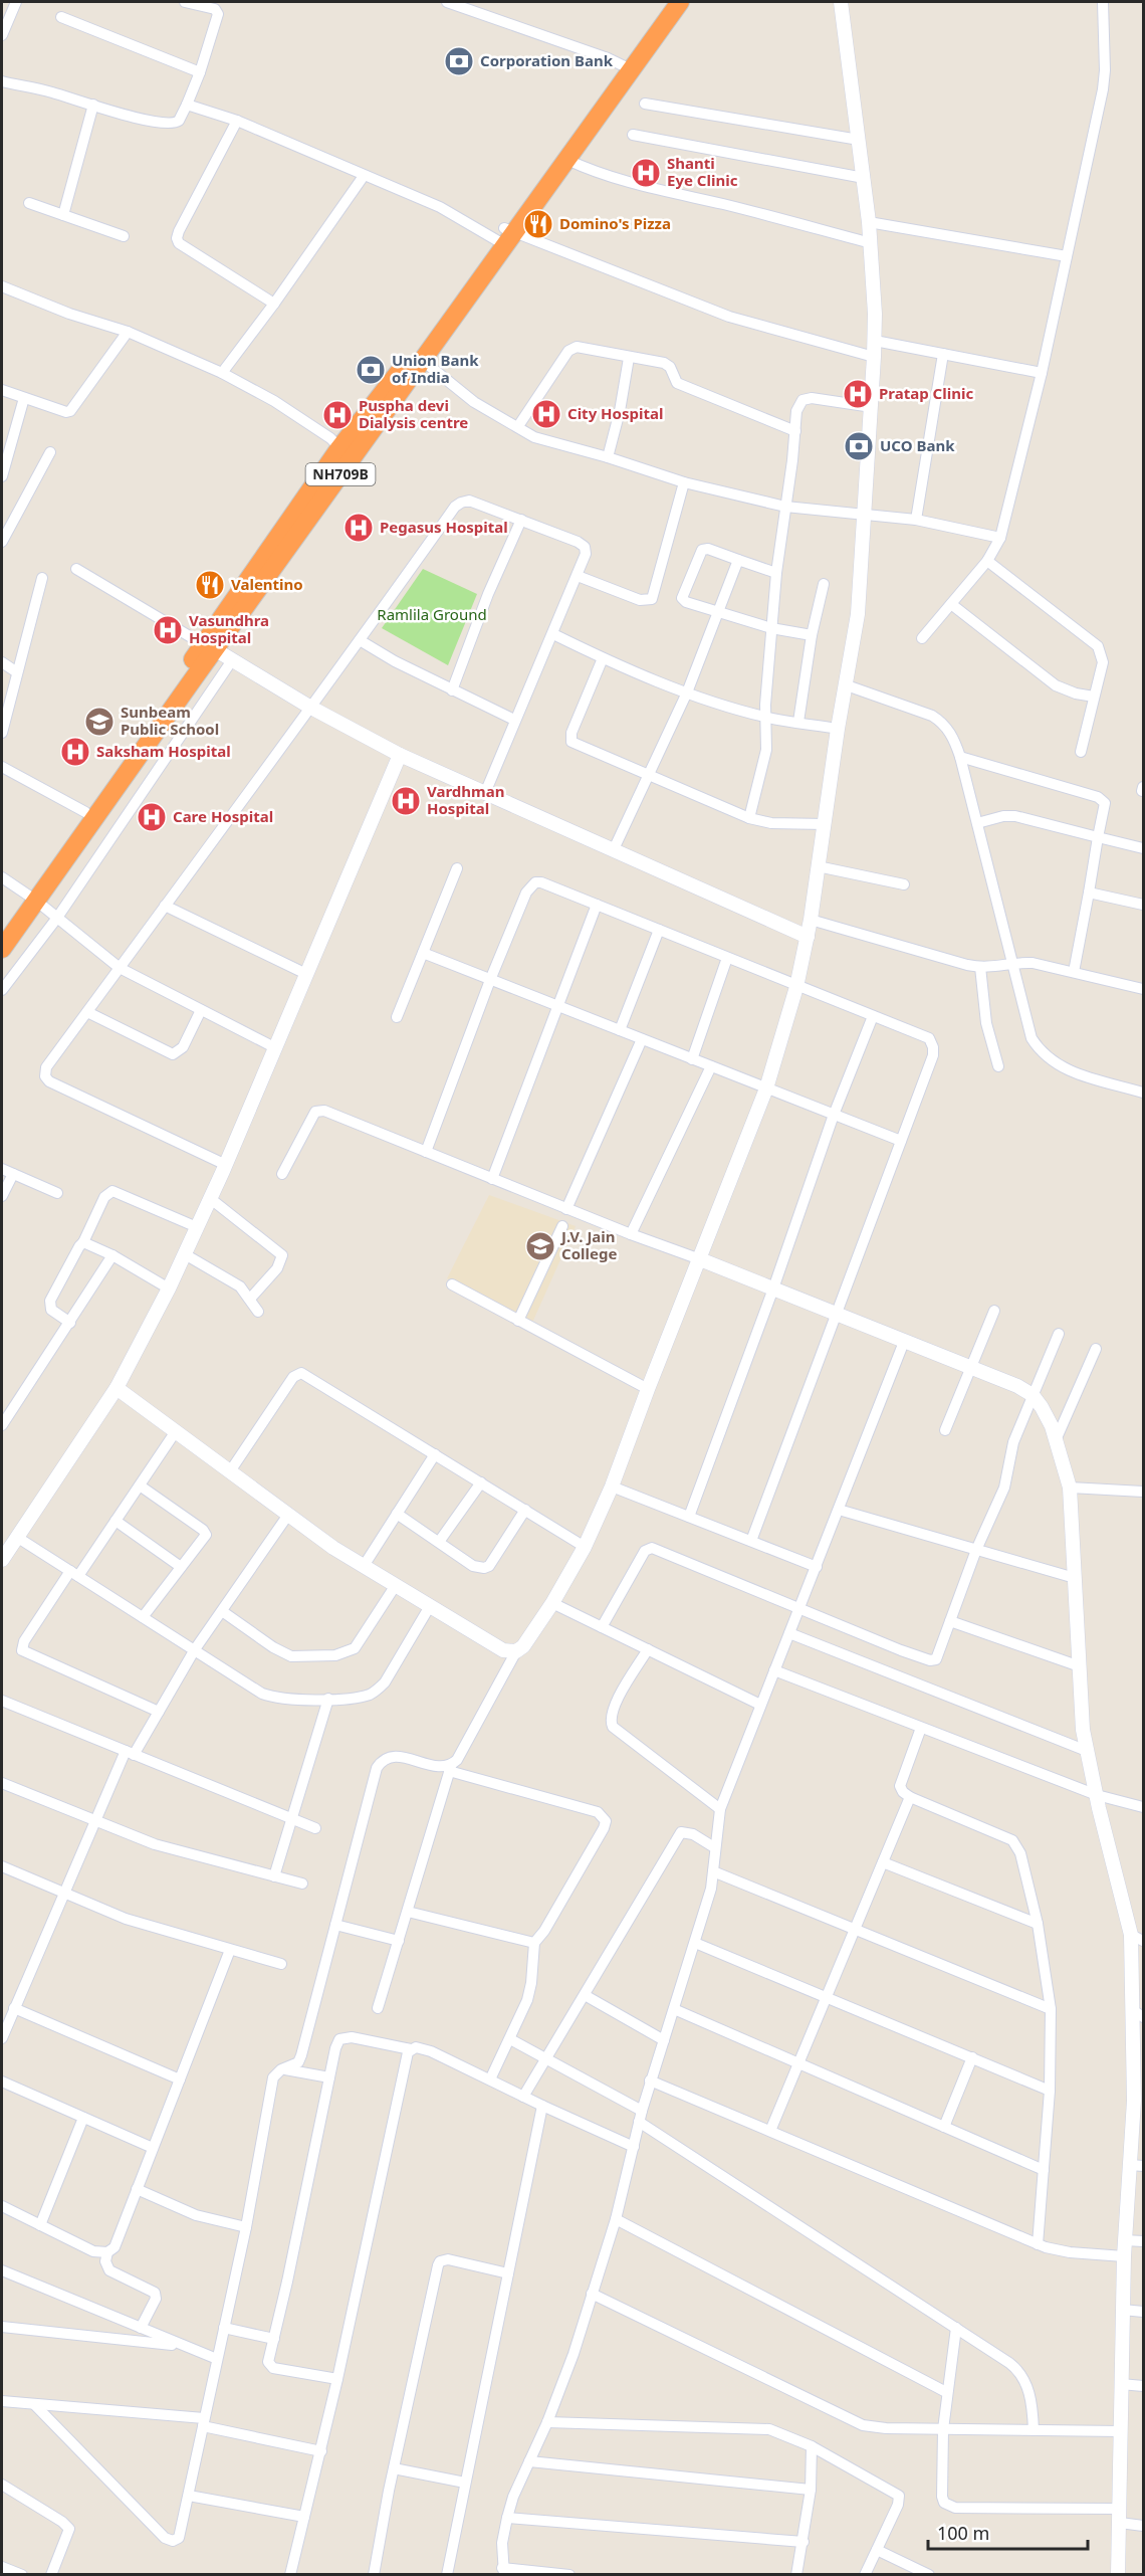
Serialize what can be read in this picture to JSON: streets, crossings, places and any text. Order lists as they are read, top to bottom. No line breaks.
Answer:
{"streets":{"highway":["NH709B"]},"parks":["Ramlila Ground"],"places":{"bank":["Corporation Bank","Union Bank of India","UCO Bank"],"hospital":["Shanti Eye Clinic","Pratap Clinic","City Hospital","Puspha devi Dialysis centre","Pegasus Hospital","Vasundhra Hospital","Saksham Hospital","Vardhman Hospital","Care Hospital"],"restaurant":["Domino's Pizza","Valentino"],"school or university":["Sunbeam Public School","J.V. Jain College"]},"scale_bar":"100 m"}
